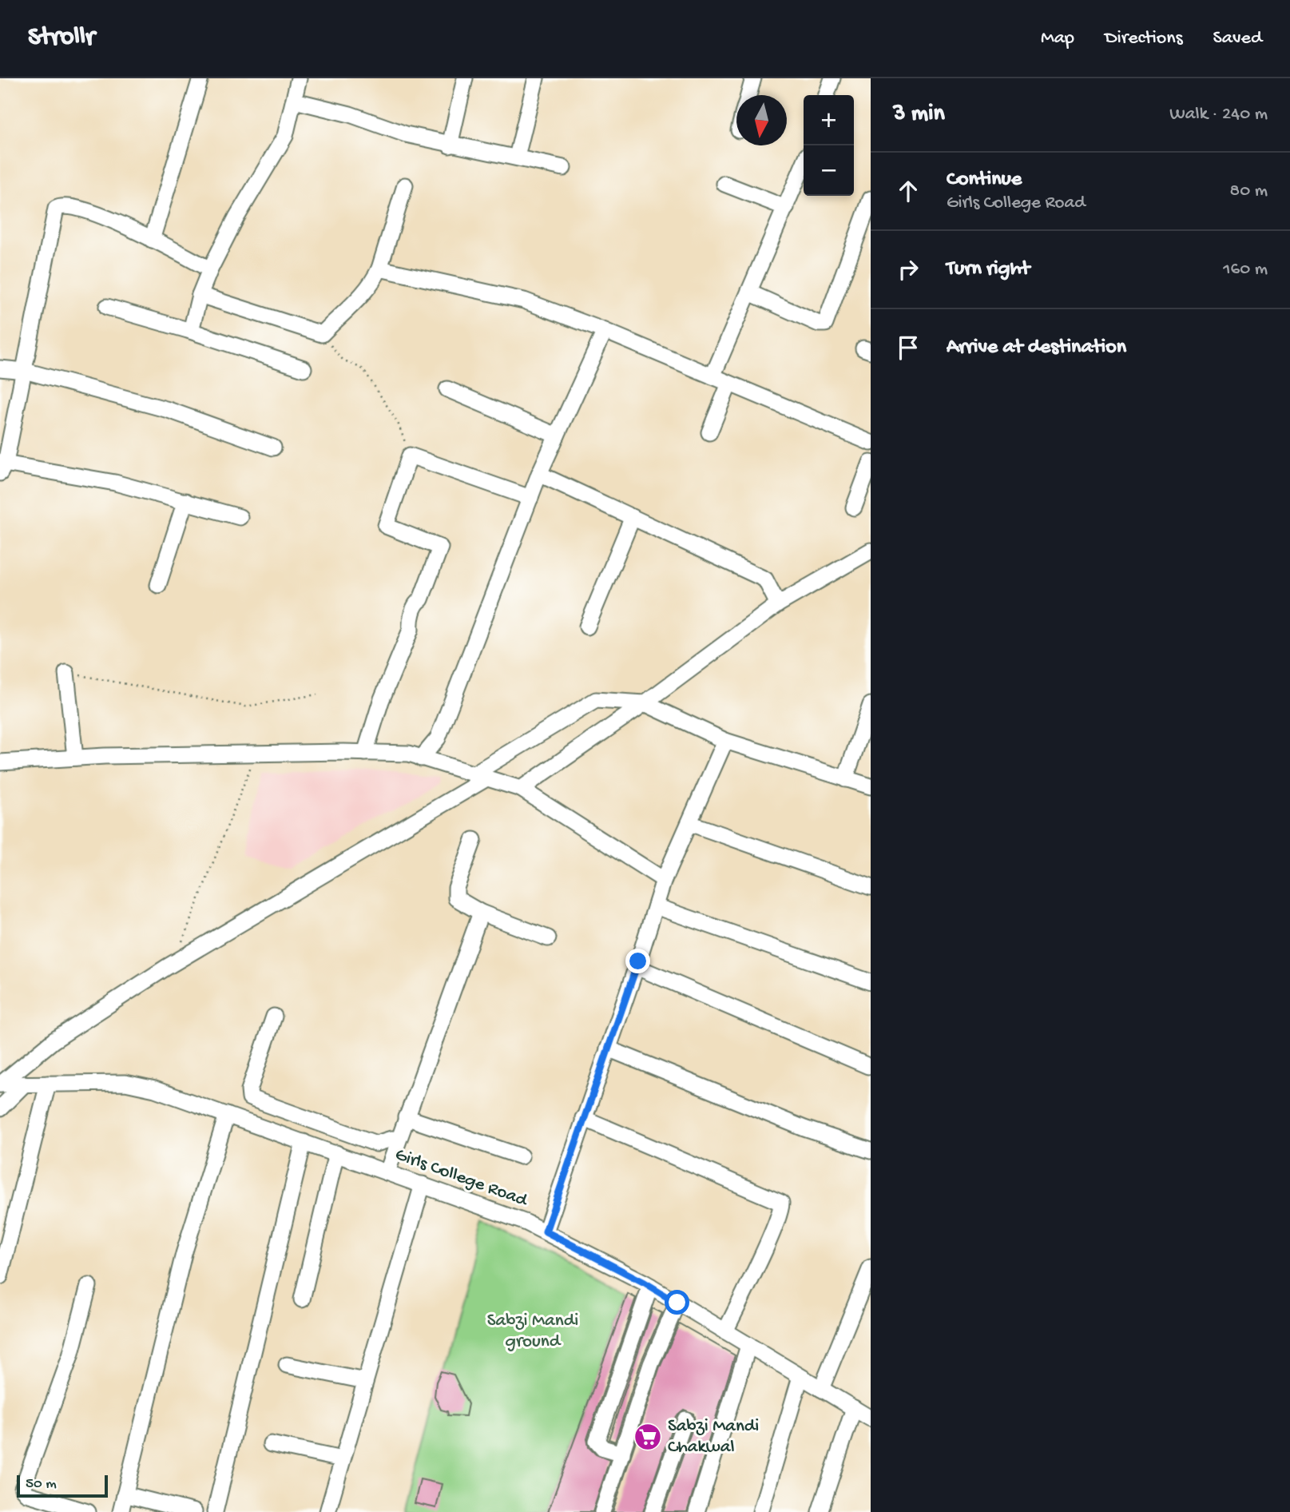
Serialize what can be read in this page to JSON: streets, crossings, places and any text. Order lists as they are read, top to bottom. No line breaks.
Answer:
{"streets":{"street":["Girls College Road"]},"parks":["Sabzi Mandi ground"],"places":{"supermarket":["Sabzi Mandi Chakwal"]},"scale_bar":"50 m","north":"bottom","page":{"header":"Strollr","nav":["Map","Directions","Saved"],"heading":["3 min","Walk · 240 m"],"map_buttons":["+","−"],"list":[["Continue","Girls College Road","80 m"],["Turn right","160 m"],"Arrive at destination"],"scale":"50 m"}}
